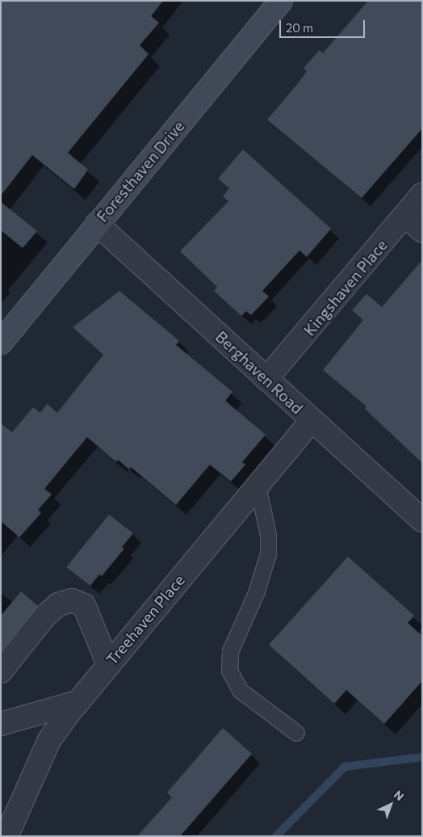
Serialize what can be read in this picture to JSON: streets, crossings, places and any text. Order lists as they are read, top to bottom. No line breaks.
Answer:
{"streets":{"street":["Foresthaven Drive","Kingshaven Place","Berghaven Road","Treehaven Place"]},"crossings":[["Foresthaven Drive","Berghaven Road"],["Kingshaven Place","Berghaven Road"],["Berghaven Road","Treehaven Place"]],"scale_bar":"20 m","north":"top right"}
